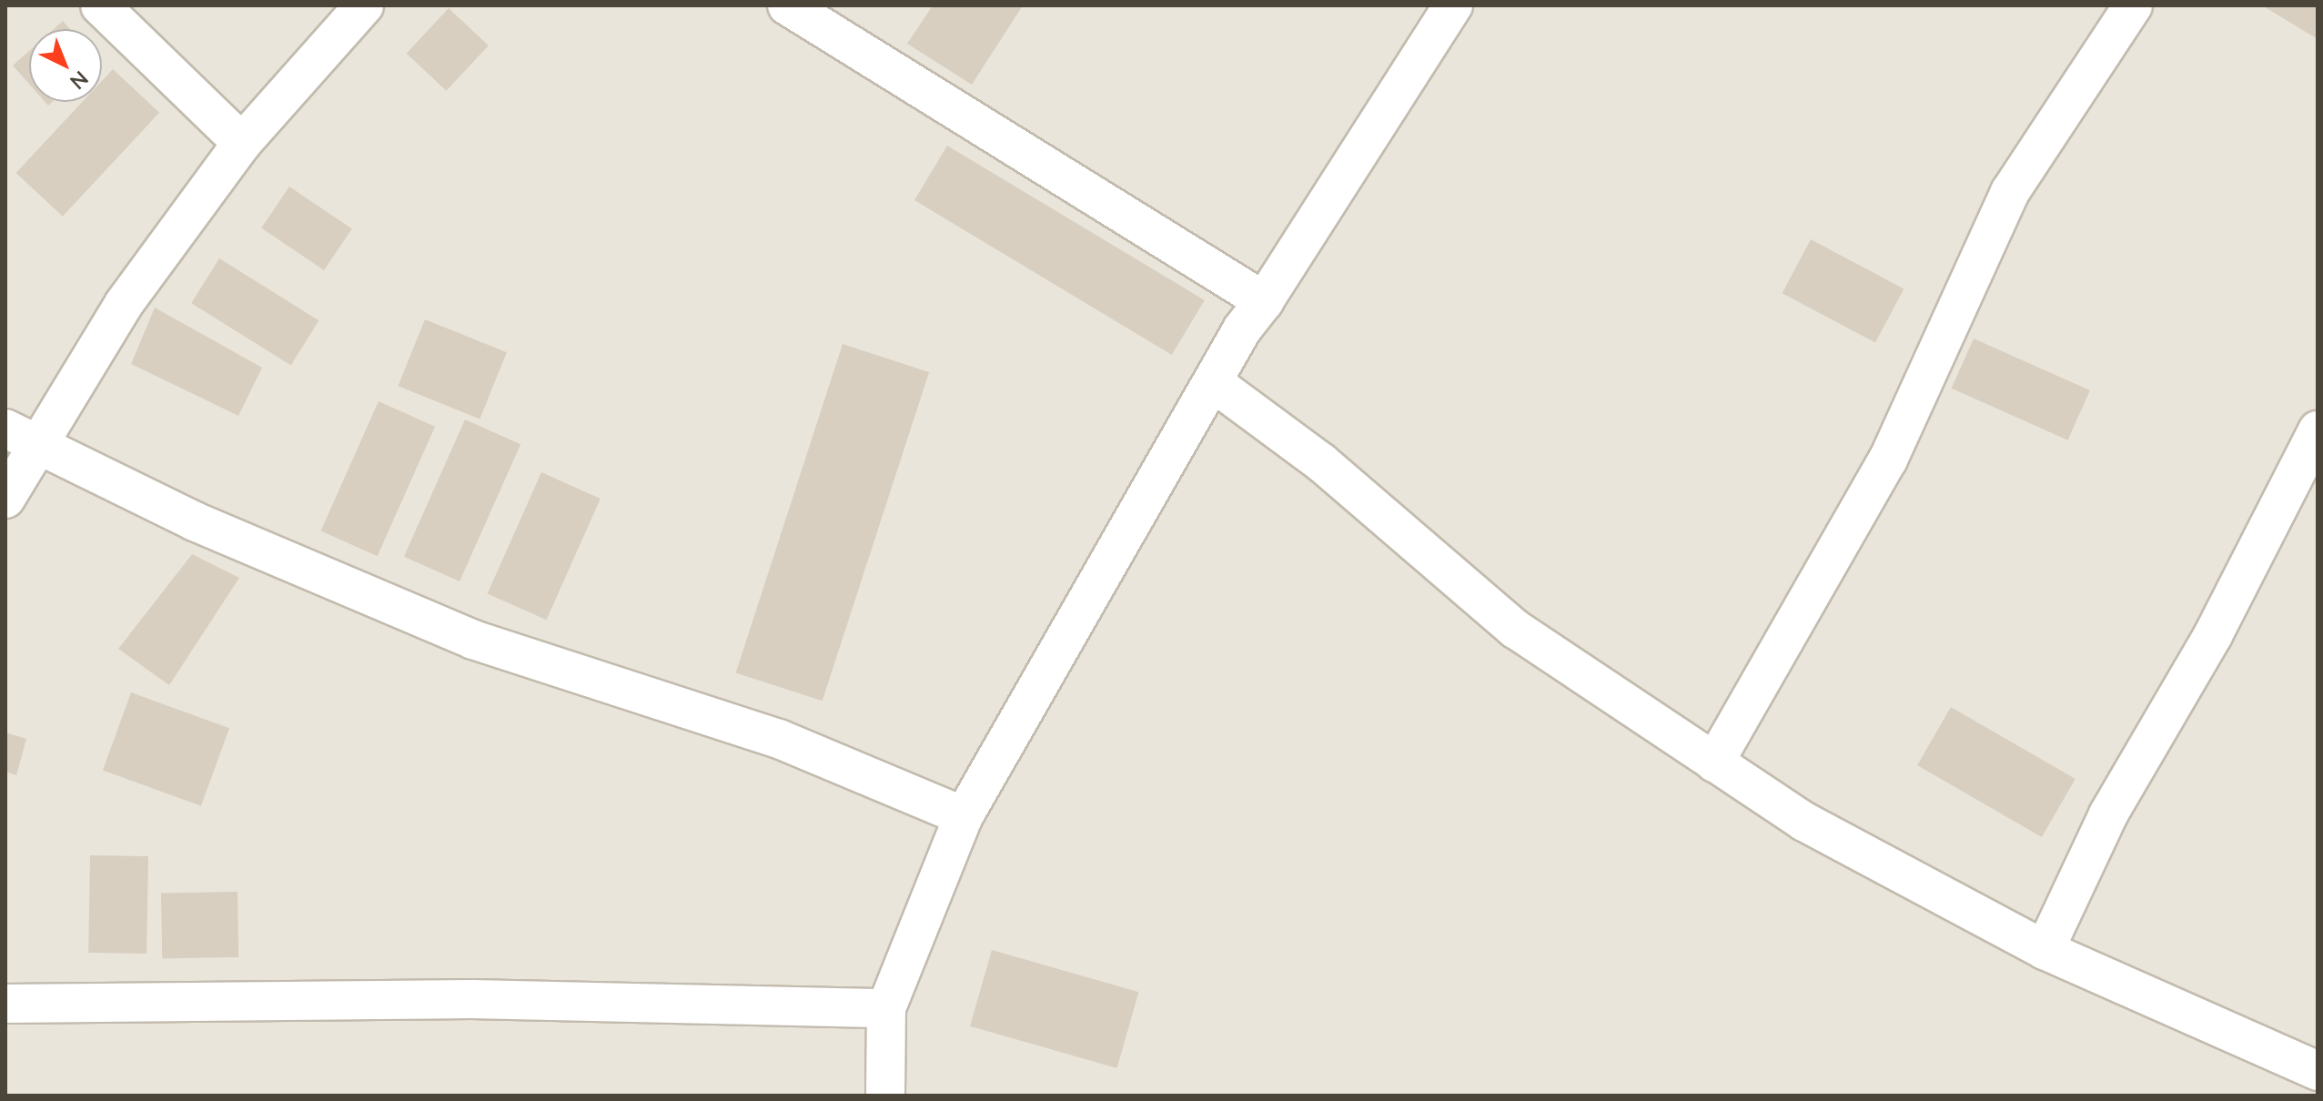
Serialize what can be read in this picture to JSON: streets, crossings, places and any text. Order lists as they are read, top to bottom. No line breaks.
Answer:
{"north":"bottom right"}
